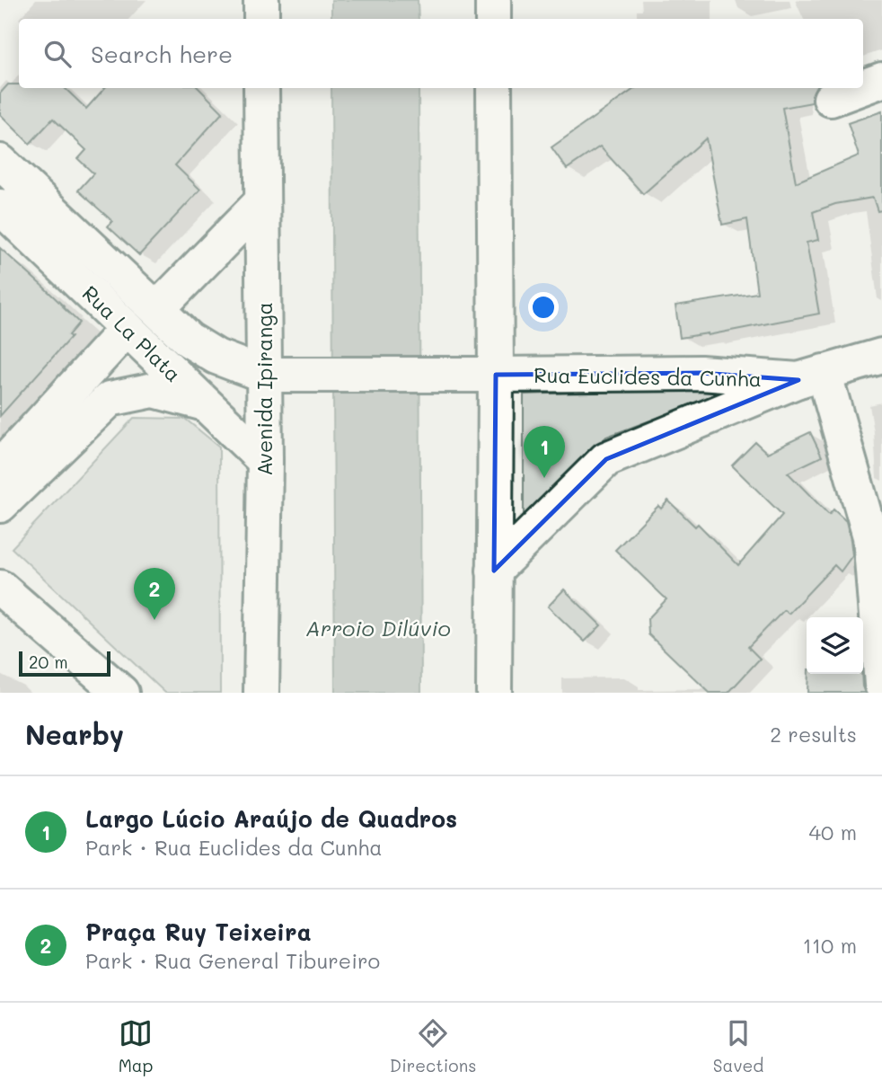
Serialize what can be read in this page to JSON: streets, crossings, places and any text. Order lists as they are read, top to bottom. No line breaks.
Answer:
{"streets":{"street":["Rua La Plata","Rua Euclides da Cunha","Avenida Ipiranga"]},"crossings":[["Rua La Plata","Rua Euclides da Cunha"],["Rua La Plata","Avenida Ipiranga"],["Rua Euclides da Cunha","Avenida Ipiranga"]],"water":["Arroio Dilúvio"],"scale_bar":"20 m","page":{"search":"Search here","pins":["1","2"],"scale":"20 m","heading":["Nearby","2 results"],"list":[{"mark":"1","name":"Largo Lúcio Araújo de Quadros","note":"Park · Rua Euclides da Cunha","value":"40 m"},{"mark":"2","name":"Praça Ruy Teixeira","note":"Park · Rua General Tibureiro","value":"110 m"}],"nav":["Map","Directions","Saved"]}}
